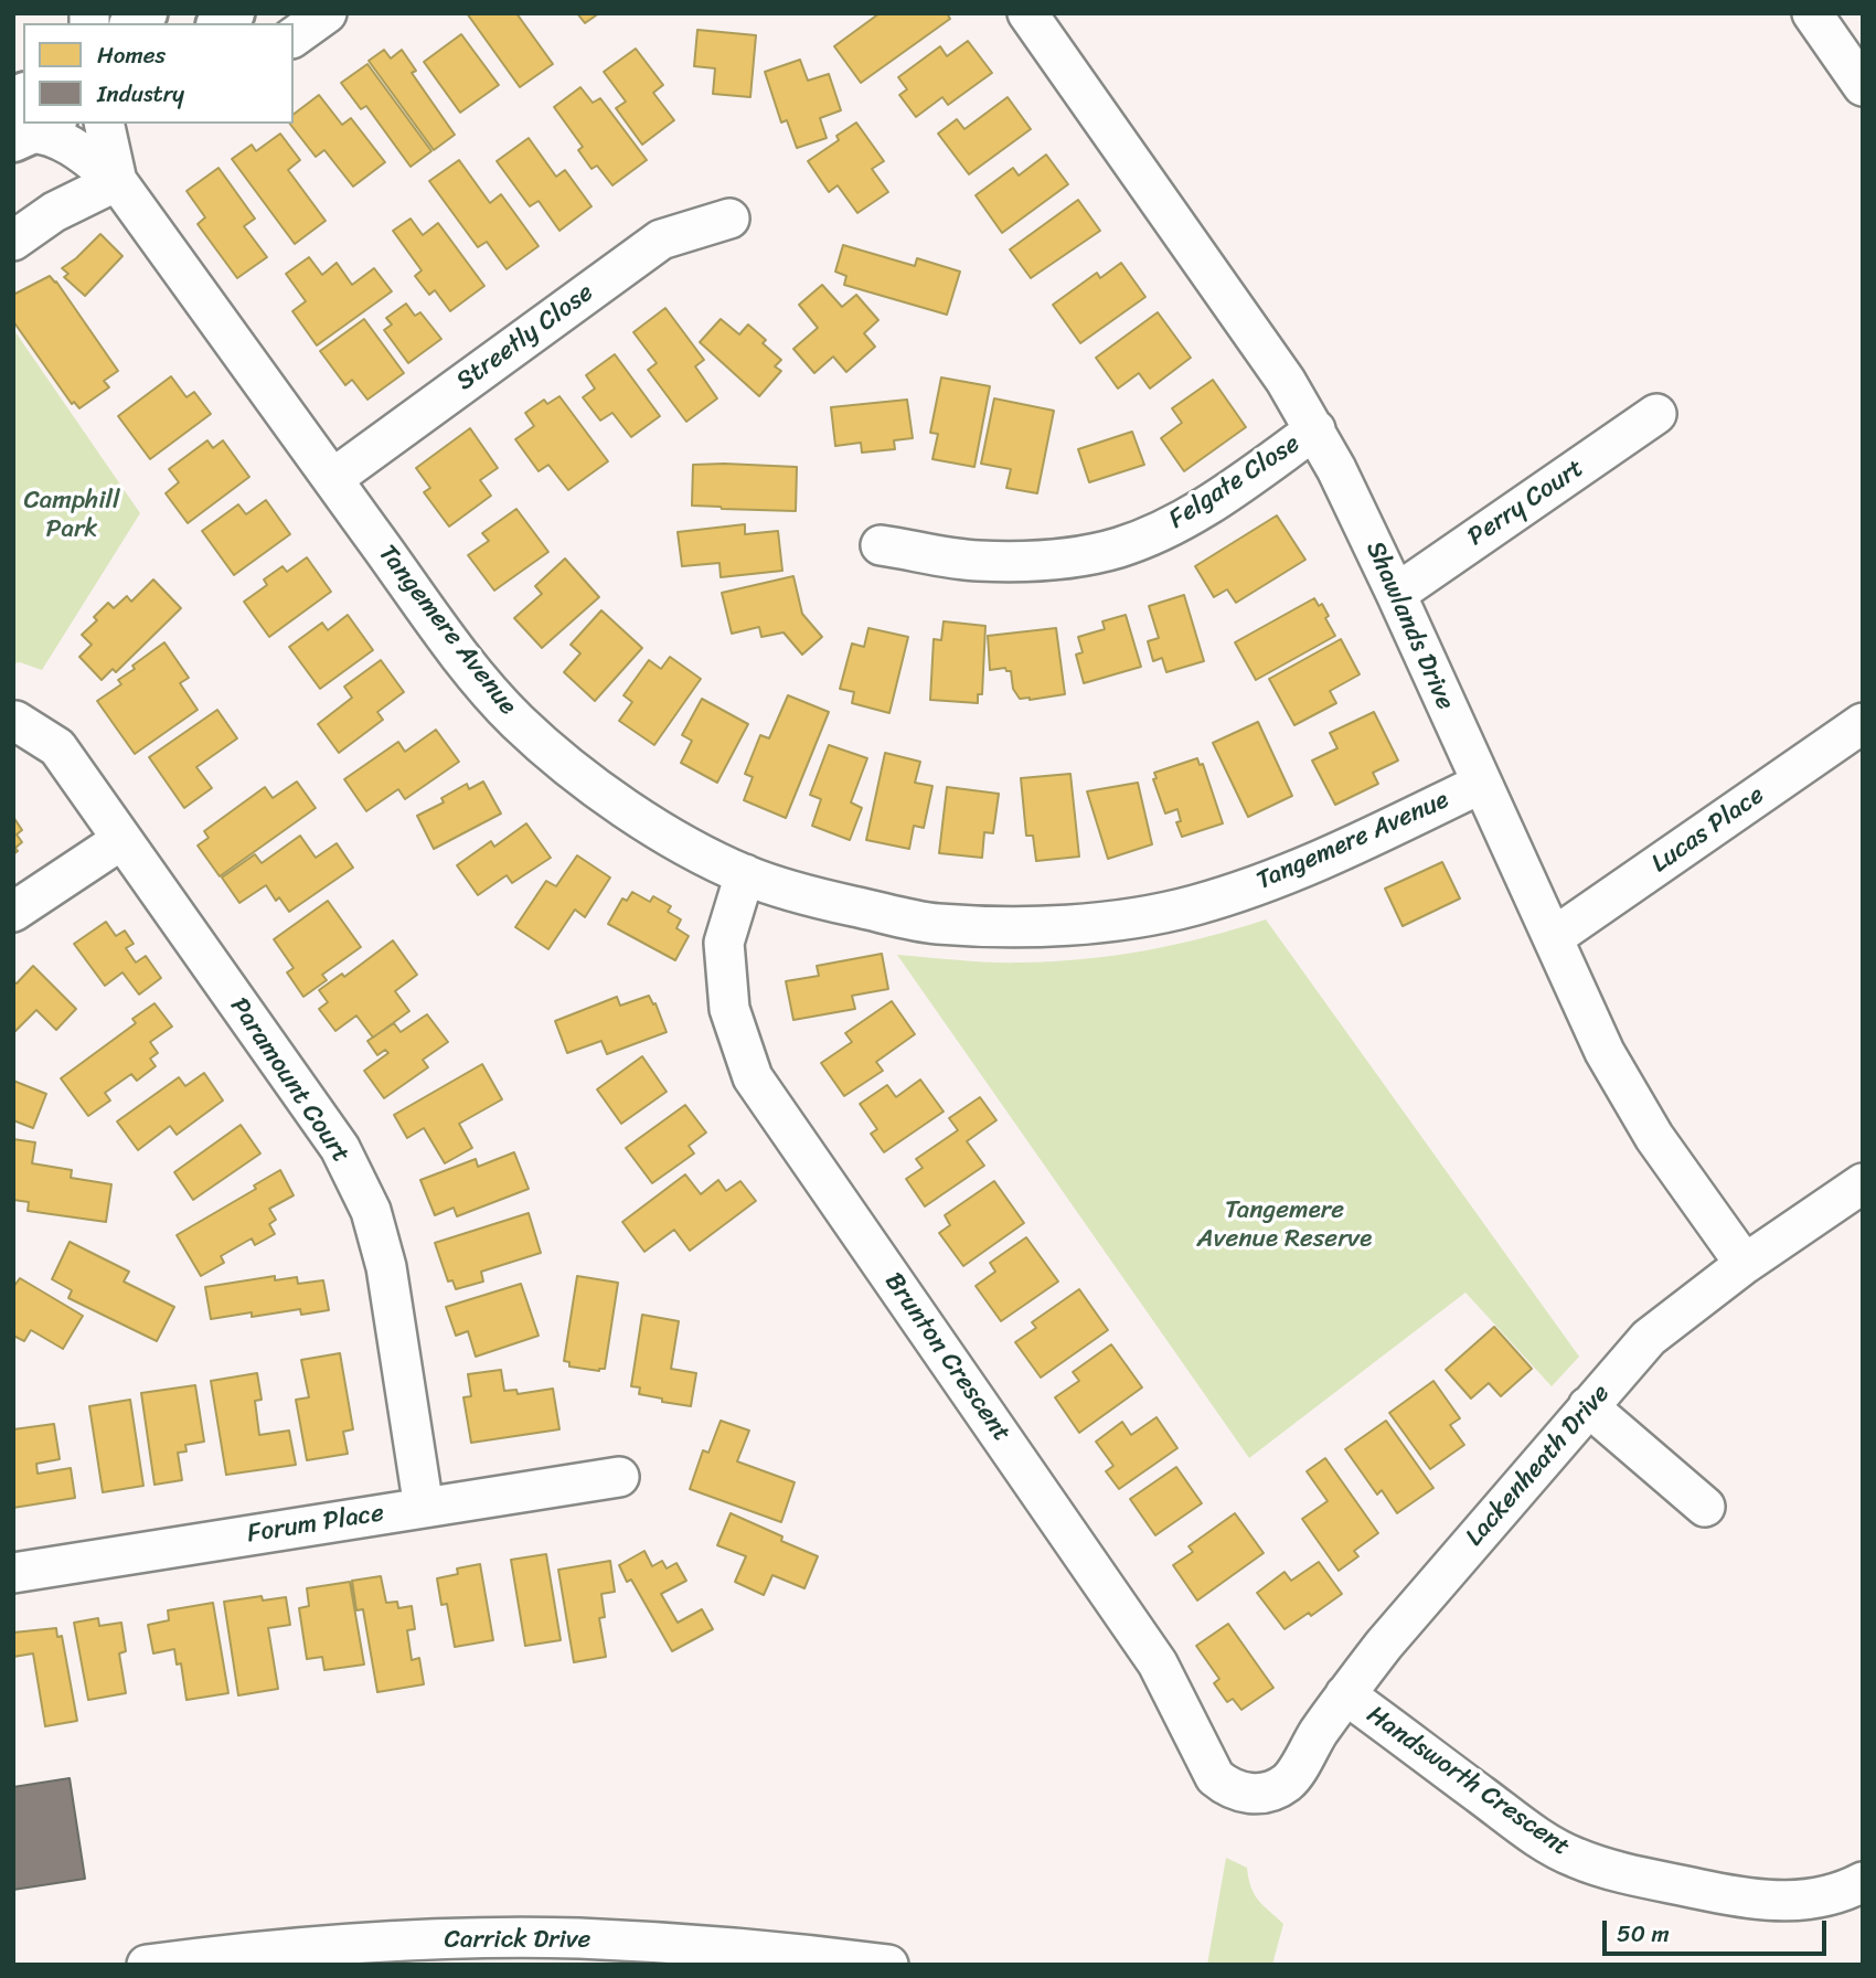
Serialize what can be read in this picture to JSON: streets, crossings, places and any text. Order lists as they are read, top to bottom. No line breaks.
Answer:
{"streets":{"street":["Streetly Close","Felgate Close","Perry Court","Shawlands Drive","Tangemere Avenue","Lucas Place","Paramount Court","Brunton Crescent","Lackenheath Drive","Forum Place","Handsworth Crescent","Carrick Drive"]},"crossings":[["Streetly Close","Tangemere Avenue"],["Felgate Close","Shawlands Drive"],["Perry Court","Shawlands Drive"],["Shawlands Drive","Tangemere Avenue"],["Shawlands Drive","Lucas Place"],["Shawlands Drive","Lackenheath Drive"],["Tangemere Avenue","Brunton Crescent"],["Paramount Court","Forum Place"],["Brunton Crescent","Lackenheath Drive"],["Lackenheath Drive","Handsworth Crescent"]],"parks":["Camphill Park","Tangemere Avenue Reserve"],"legend":["Homes","Industry"],"scale_bar":"50 m"}
